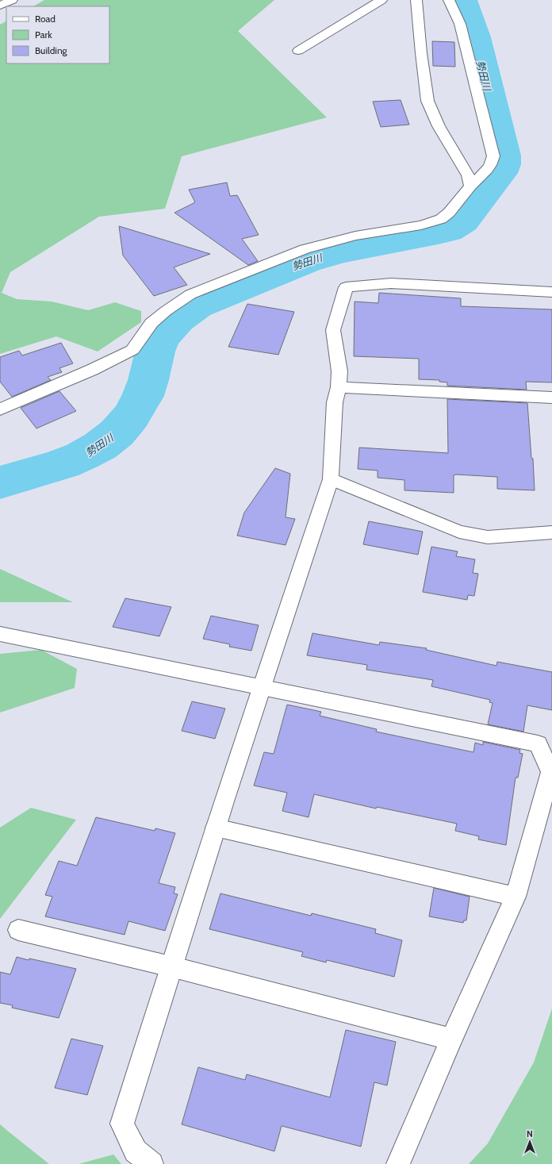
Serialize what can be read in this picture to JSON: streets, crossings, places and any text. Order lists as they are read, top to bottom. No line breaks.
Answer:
{"water":["勢田川"],"legend":["Road","Park","Building"],"north":"top"}
